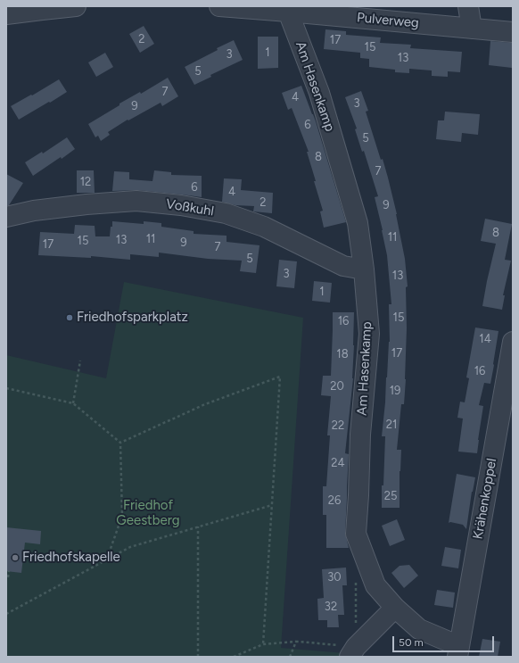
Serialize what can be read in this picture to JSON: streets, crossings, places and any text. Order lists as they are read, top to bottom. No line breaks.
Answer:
{"streets":{"street":["Pulverweg","Am Hasenkamp","Voßkuhl","Krähenkoppel"]},"crossings":[["Pulverweg","Am Hasenkamp"],["Am Hasenkamp","Voßkuhl"],["Am Hasenkamp","Krähenkoppel"]],"parks":["Friedhof Geestberg"],"places":["Friedhofsparkplatz","Friedhofskapelle"],"house_numbers":["2","17","15","1","3","13","5","7","4","3","9","6","5","8","7","12","6","4","2","9","8","11","11","13","15","9","17","7","5","3","13","1","15","16","14","17","18","16","20","19","21","22","24","25","26","30","32"],"scale_bar":"50 m"}
